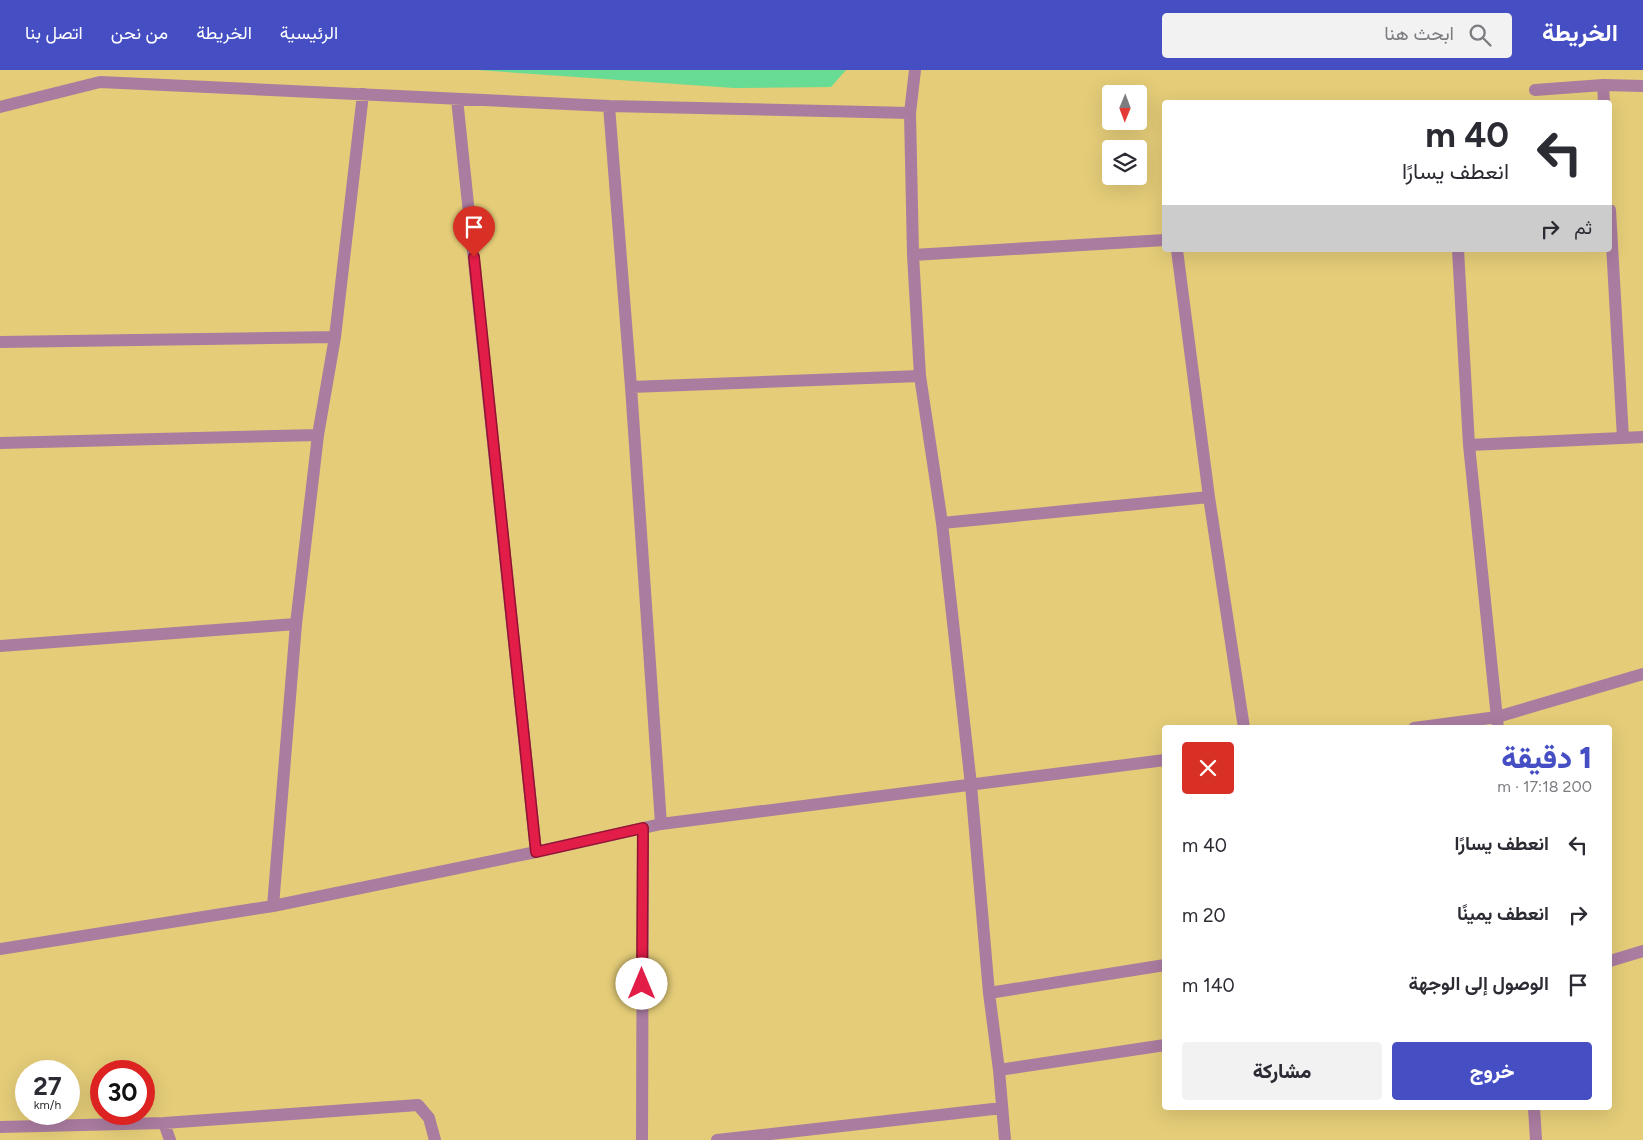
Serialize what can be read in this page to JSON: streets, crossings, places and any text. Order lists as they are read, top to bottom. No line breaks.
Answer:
{"north":"bottom","page":{"header":"الخريطة","search":"ابحث هنا","nav":["الرئيسية","الخريطة","من نحن","اتصل بنا"],"turn":["40 m","انعطف يسارًا"],"then":"ثم","heading":["1 دقيقة","200 m · 17:18"],"list":[{"name":"انعطف يسارًا","value":"40 m"},{"name":"انعطف يمينًا","value":"20 m"},{"name":"الوصول إلى الوجهة","value":"140 m"}],"buttons":["خروج","مشاركة"],"speed":"27 km/h","limit":"30"}}
